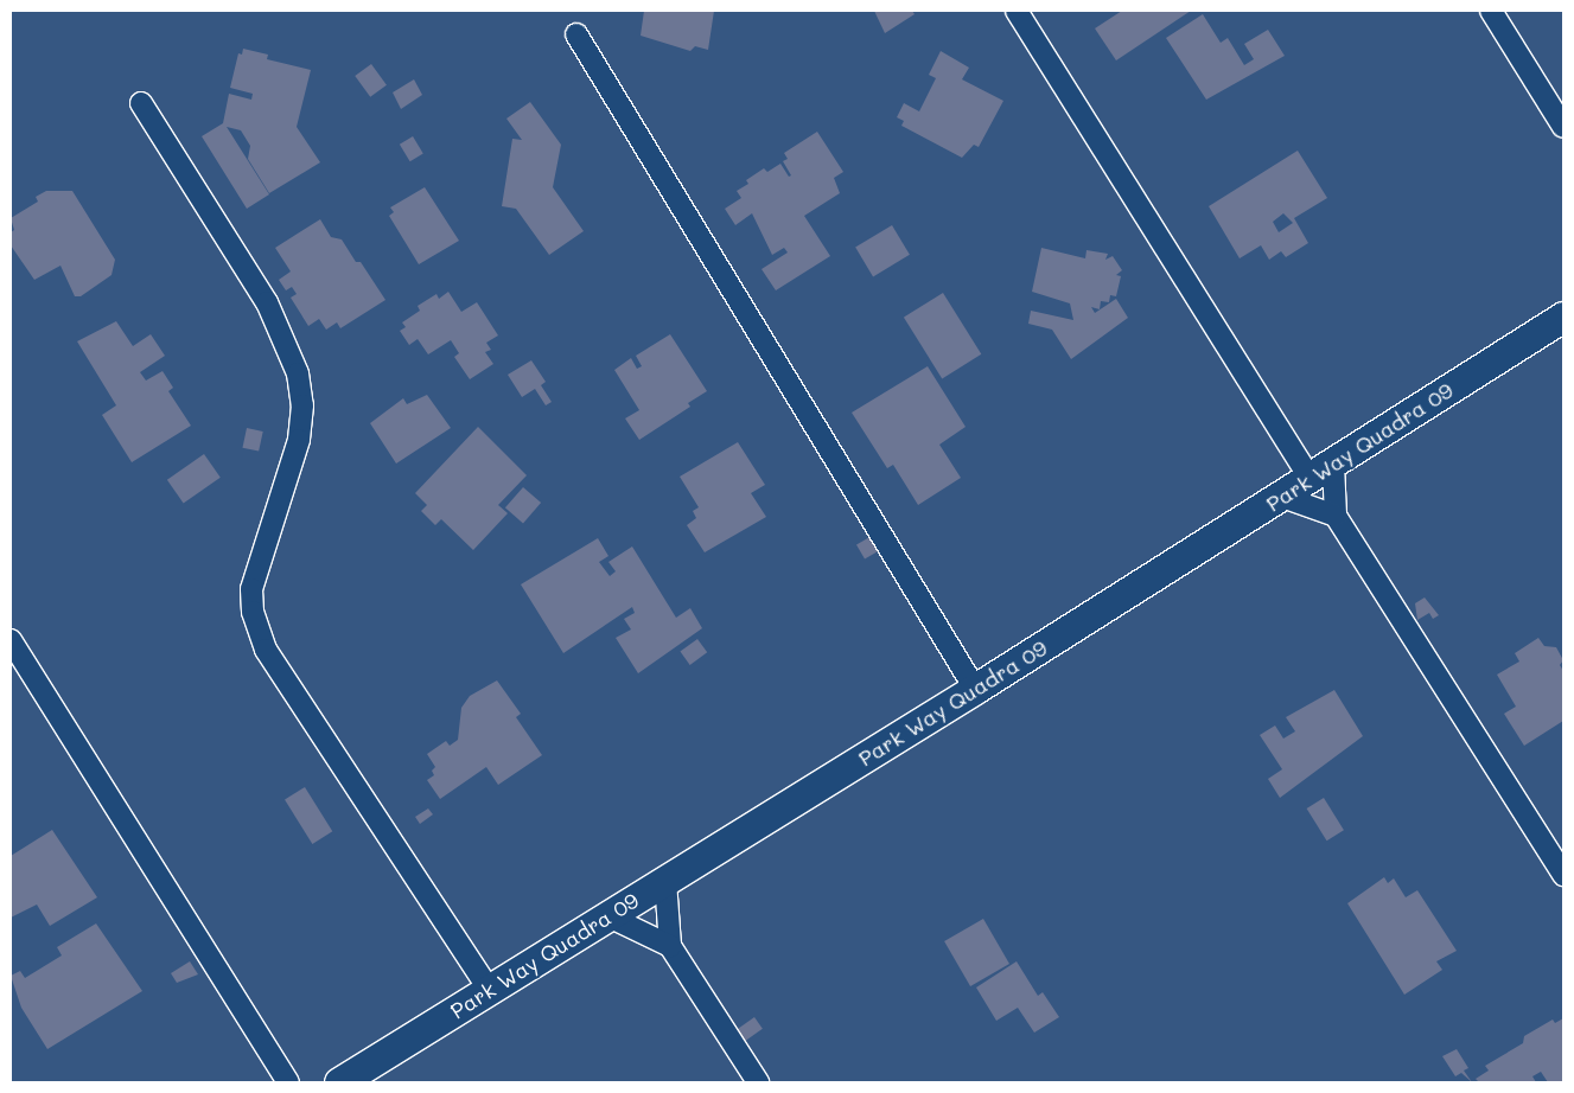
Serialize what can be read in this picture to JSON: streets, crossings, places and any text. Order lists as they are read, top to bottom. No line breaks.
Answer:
{"streets":{"street":["Park Way Quadra 09"]}}
